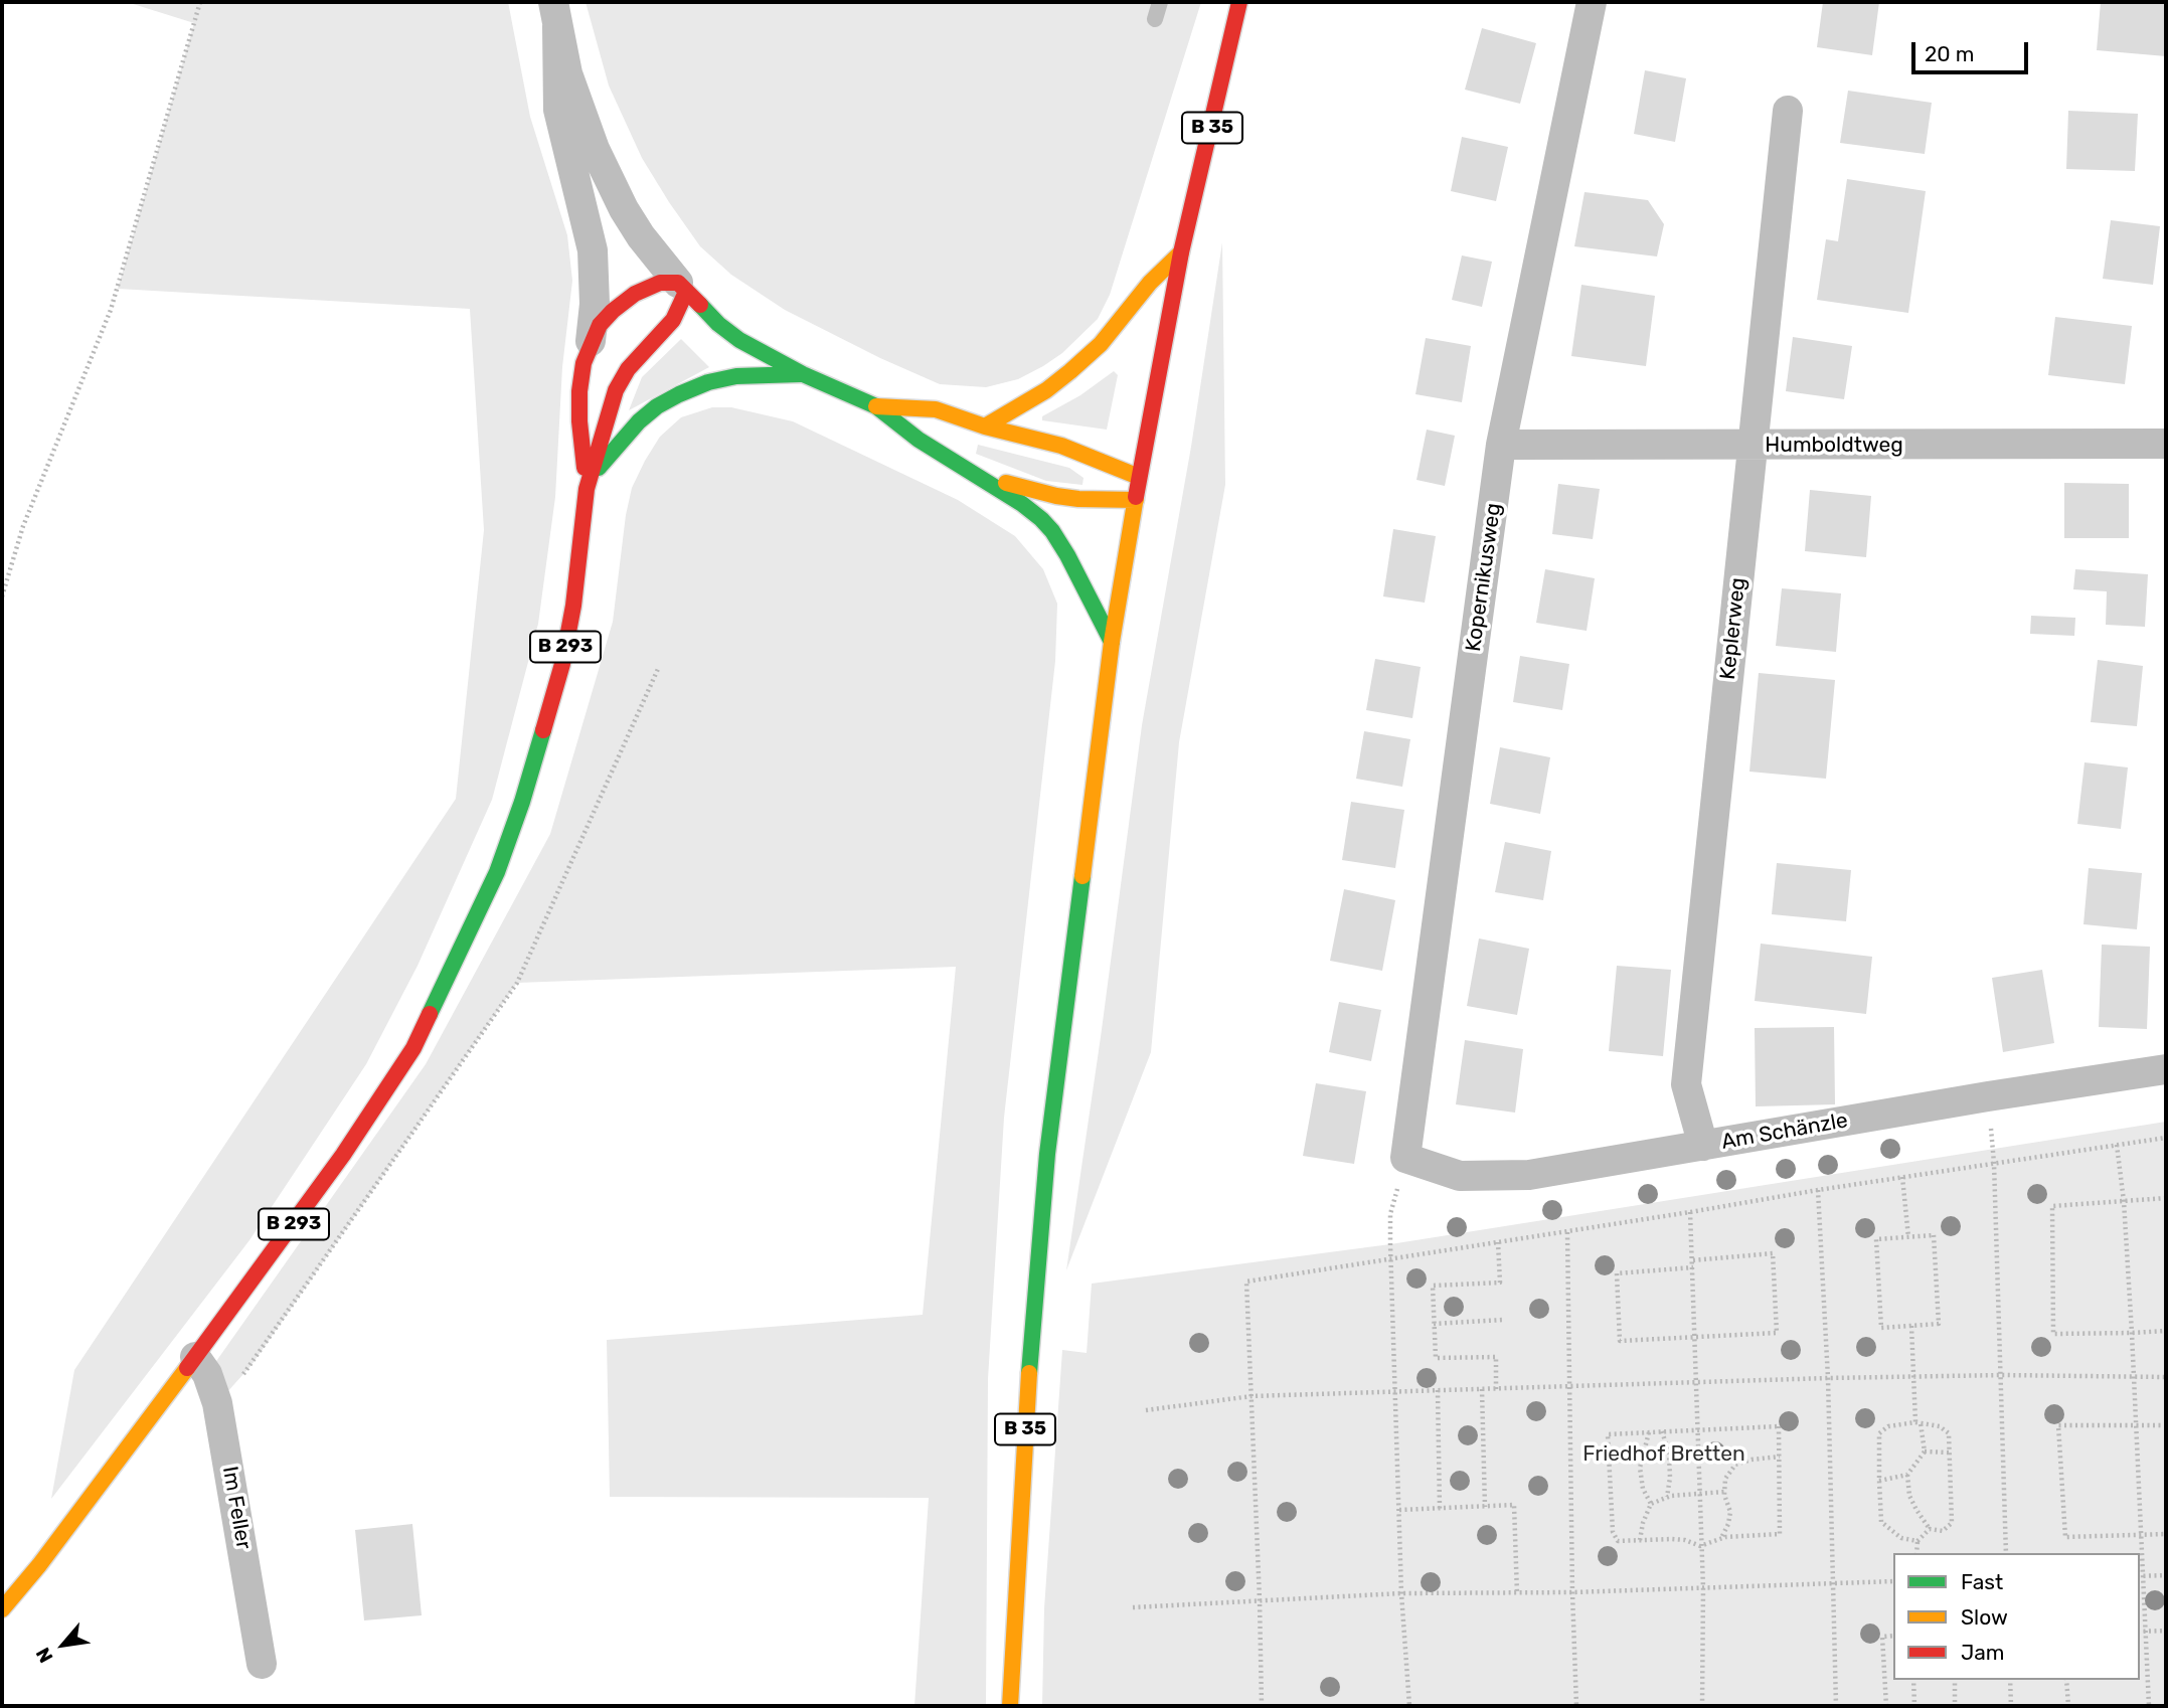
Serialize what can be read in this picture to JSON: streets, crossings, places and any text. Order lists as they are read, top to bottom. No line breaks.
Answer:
{"streets":{"main road":["B 35","B 293"],"street":["Humboldtweg","Kopernikusweg","Keplerweg","Am Schänzle","Im Feller"]},"crossings":[["B 35","B 293"],["Humboldtweg","Kopernikusweg"],["Humboldtweg","Keplerweg"],["Kopernikusweg","Am Schänzle"],["Keplerweg","Am Schänzle"],["B 293","Im Feller"]],"parks":["Friedhof Bretten"],"legend":["Fast","Slow","Jam"],"scale_bar":"20 m","north":"bottom left"}
